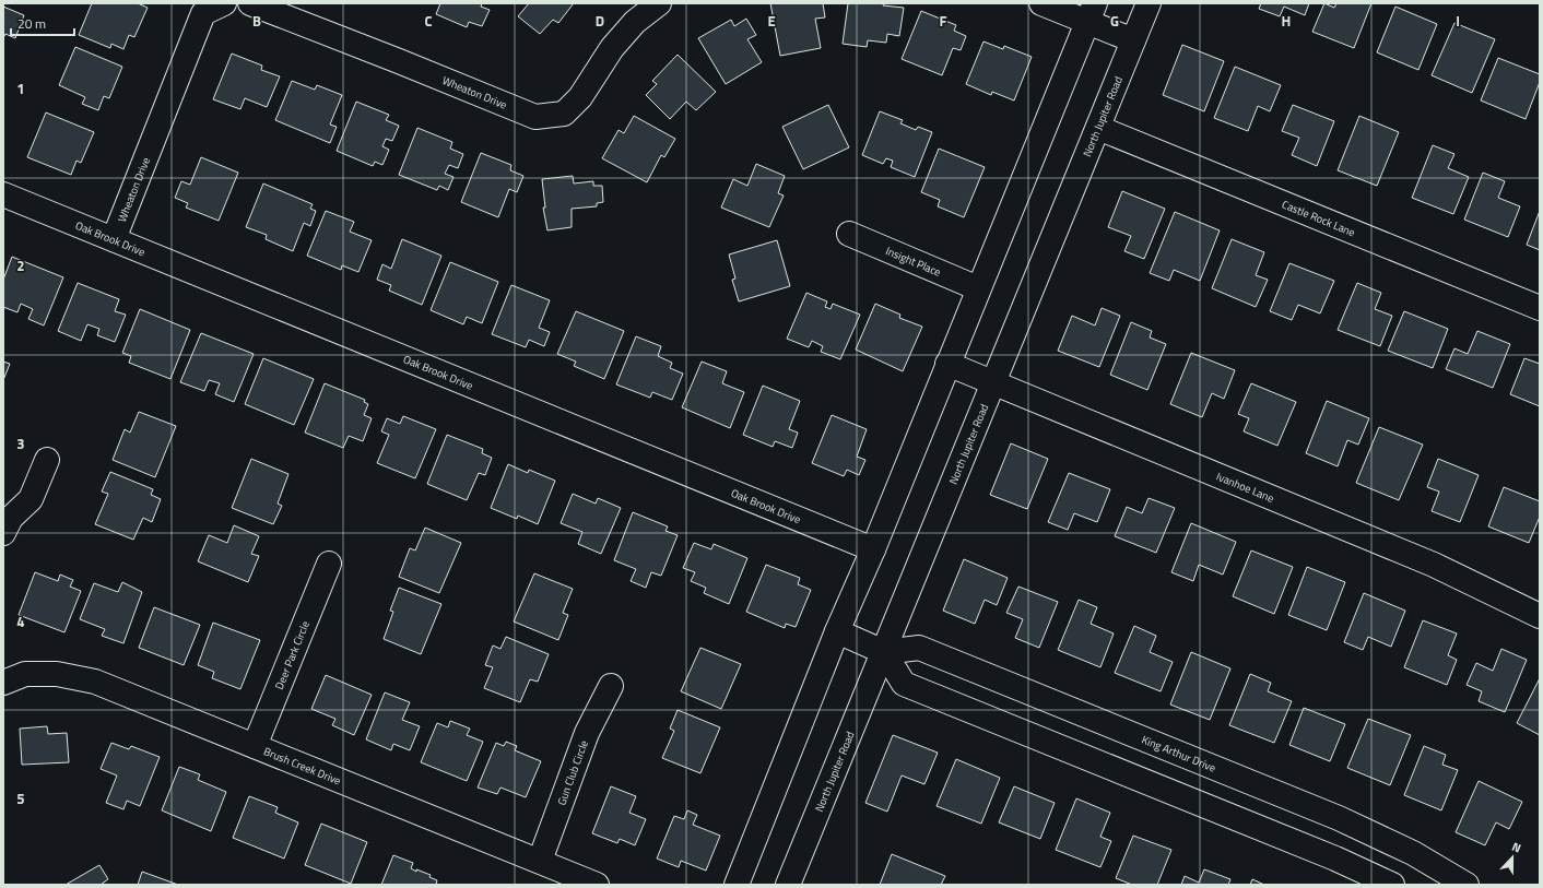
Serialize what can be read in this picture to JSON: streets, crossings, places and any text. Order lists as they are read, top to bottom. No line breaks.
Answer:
{"streets":{"street":["Wheaton Drive","North Jupiter Road","Castle Rock Lane","Oak Brook Drive","Insight Place","Ivanhoe Lane","Deer Park Circle","King Arthur Drive","Brush Creek Drive","Gun Club Circle"]},"crossings":[["Wheaton Drive","Oak Brook Drive"],["North Jupiter Road","Castle Rock Lane"],["North Jupiter Road","Ivanhoe Lane"],["North Jupiter Road","King Arthur Drive"],["Deer Park Circle","Brush Creek Drive"],["Brush Creek Drive","Gun Club Circle"]],"scale_bar":"20 m","north":"top","grid":{"columns":["B","C","D","E","F","G","H","I"],"rows":["1","2","3","4","5"]}}
